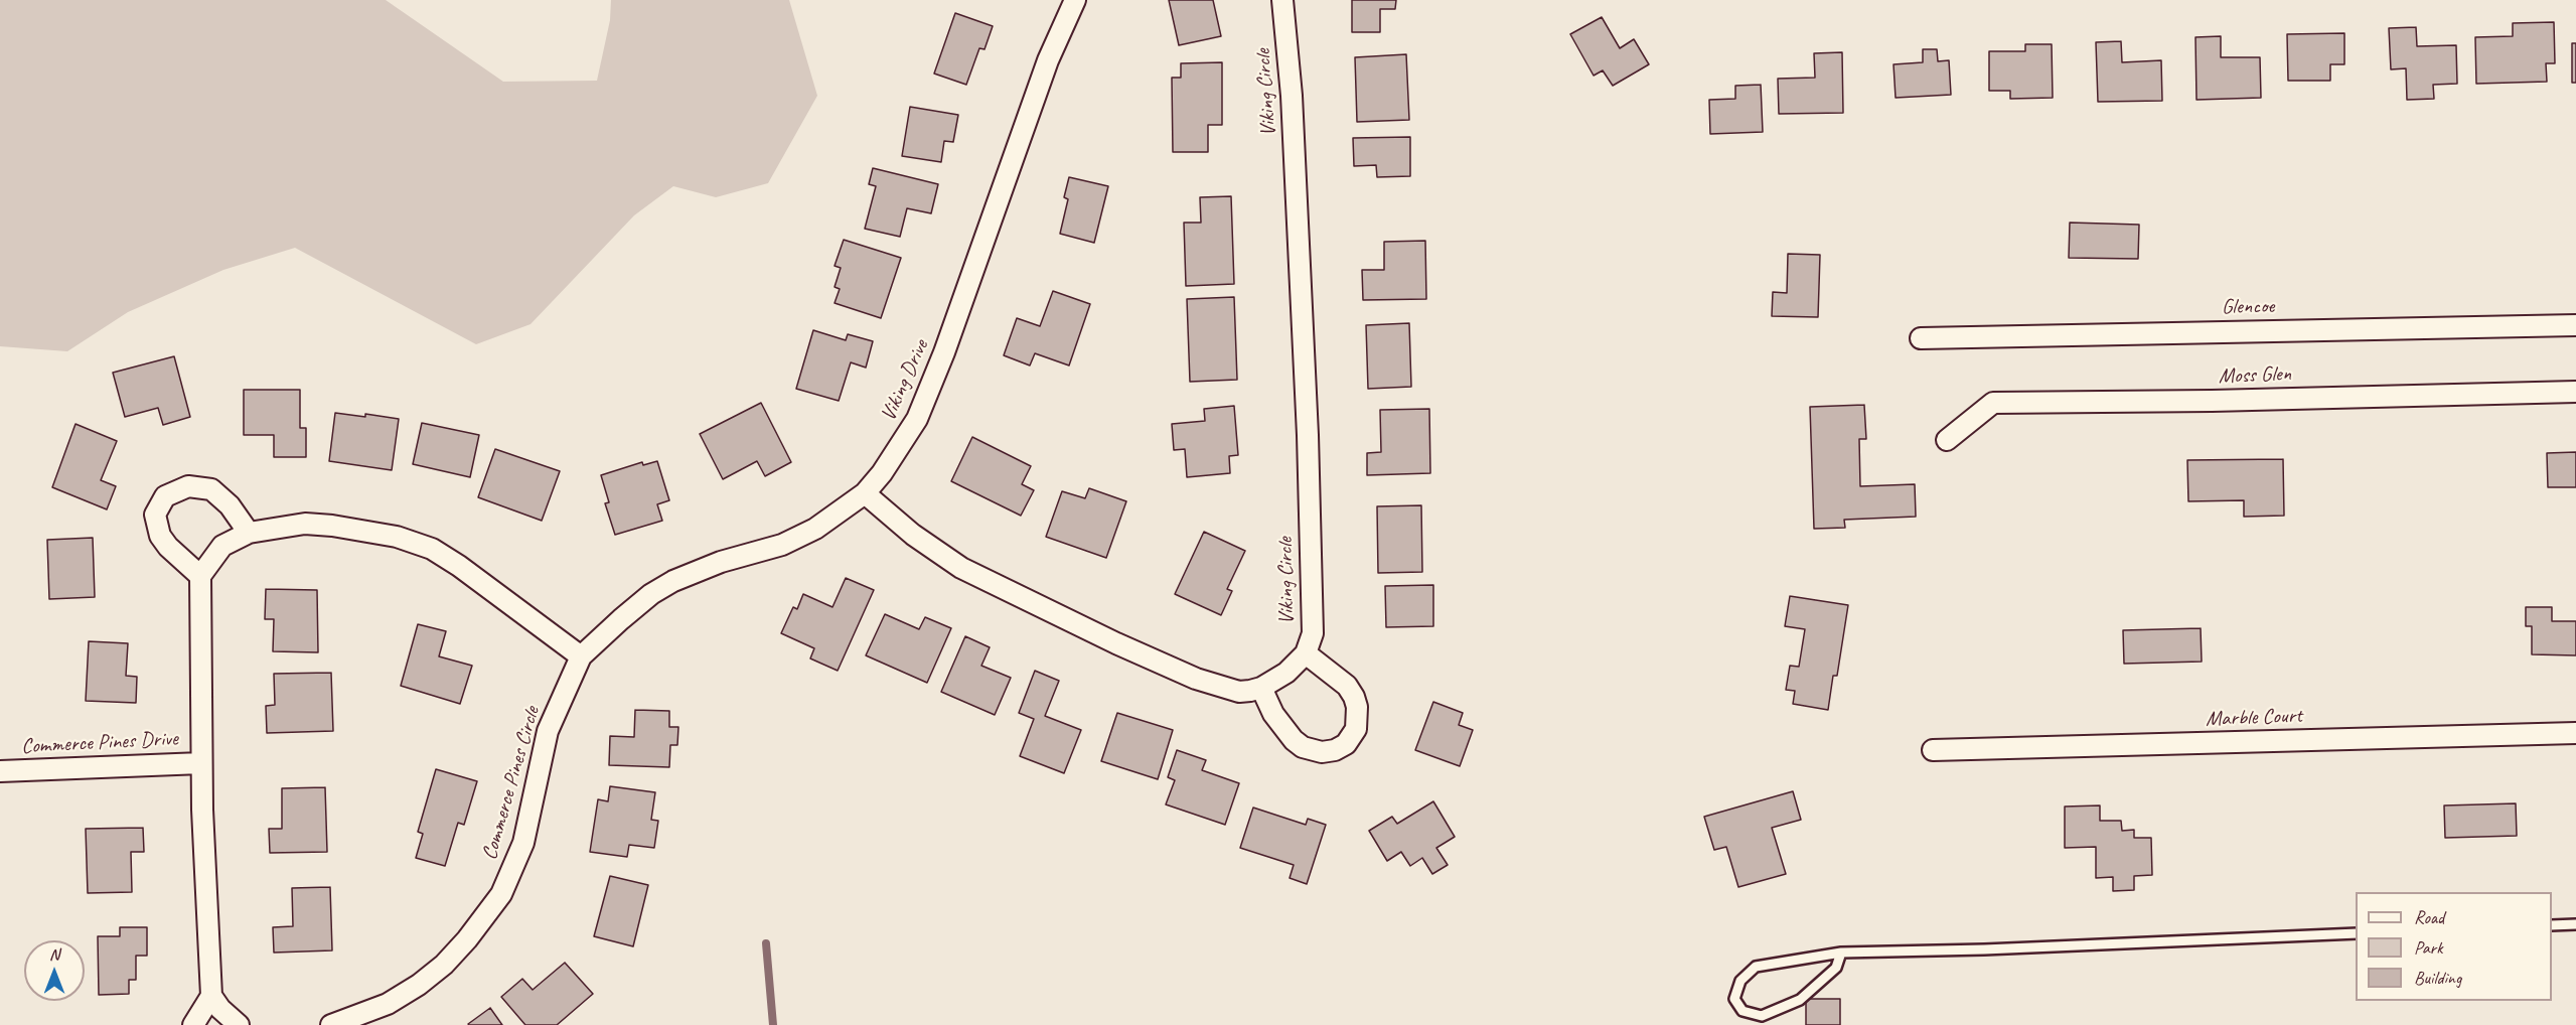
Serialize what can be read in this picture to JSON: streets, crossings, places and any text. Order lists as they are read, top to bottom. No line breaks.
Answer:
{"streets":{"street":["Viking Circle","Glencoe","Moss Glen","Viking Drive","Marble Court","Commerce Pines Drive","Commerce Pines Circle"]},"crossings":[["Viking Circle","Viking Drive"],["Viking Drive","Commerce Pines Circle"]],"legend":["Road","Park","Building"],"north":"top"}
